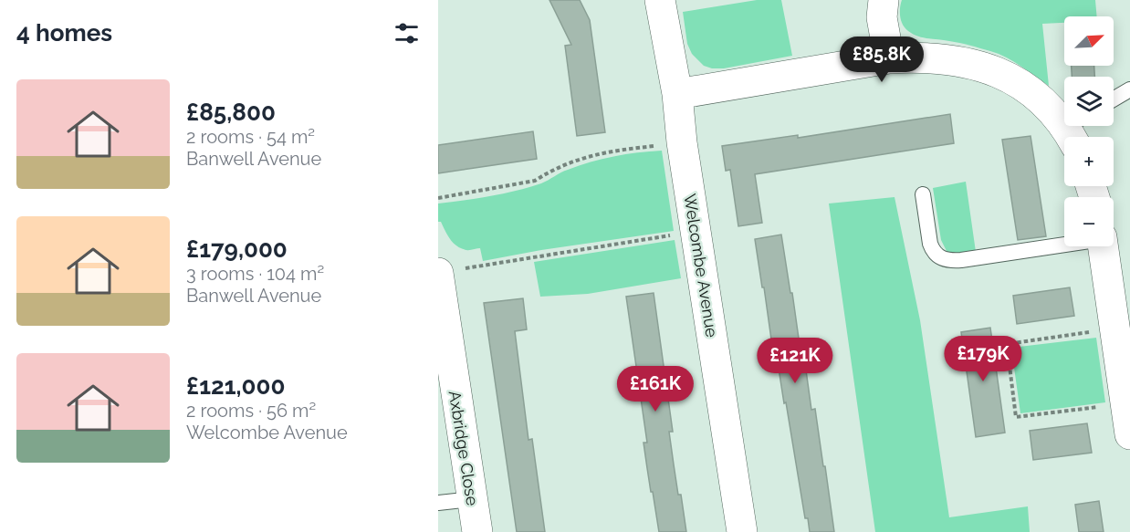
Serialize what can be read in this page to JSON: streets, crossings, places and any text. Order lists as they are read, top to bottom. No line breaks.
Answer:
{"streets":{"street":["Welcombe Avenue","Axbridge Close"]},"north":"top right","page":{"heading":"4 homes","map_buttons":["+","−"],"price":["£85.8K","£179K","£121K","£161K"],"list":[{"name":"£85,800","note":"2 rooms · 54 m² · Banwell Avenue"},{"name":"£179,000","note":"3 rooms · 104 m² · Banwell Avenue"},{"name":"£121,000","note":"2 rooms · 56 m² · Welcombe Avenue"}]}}
